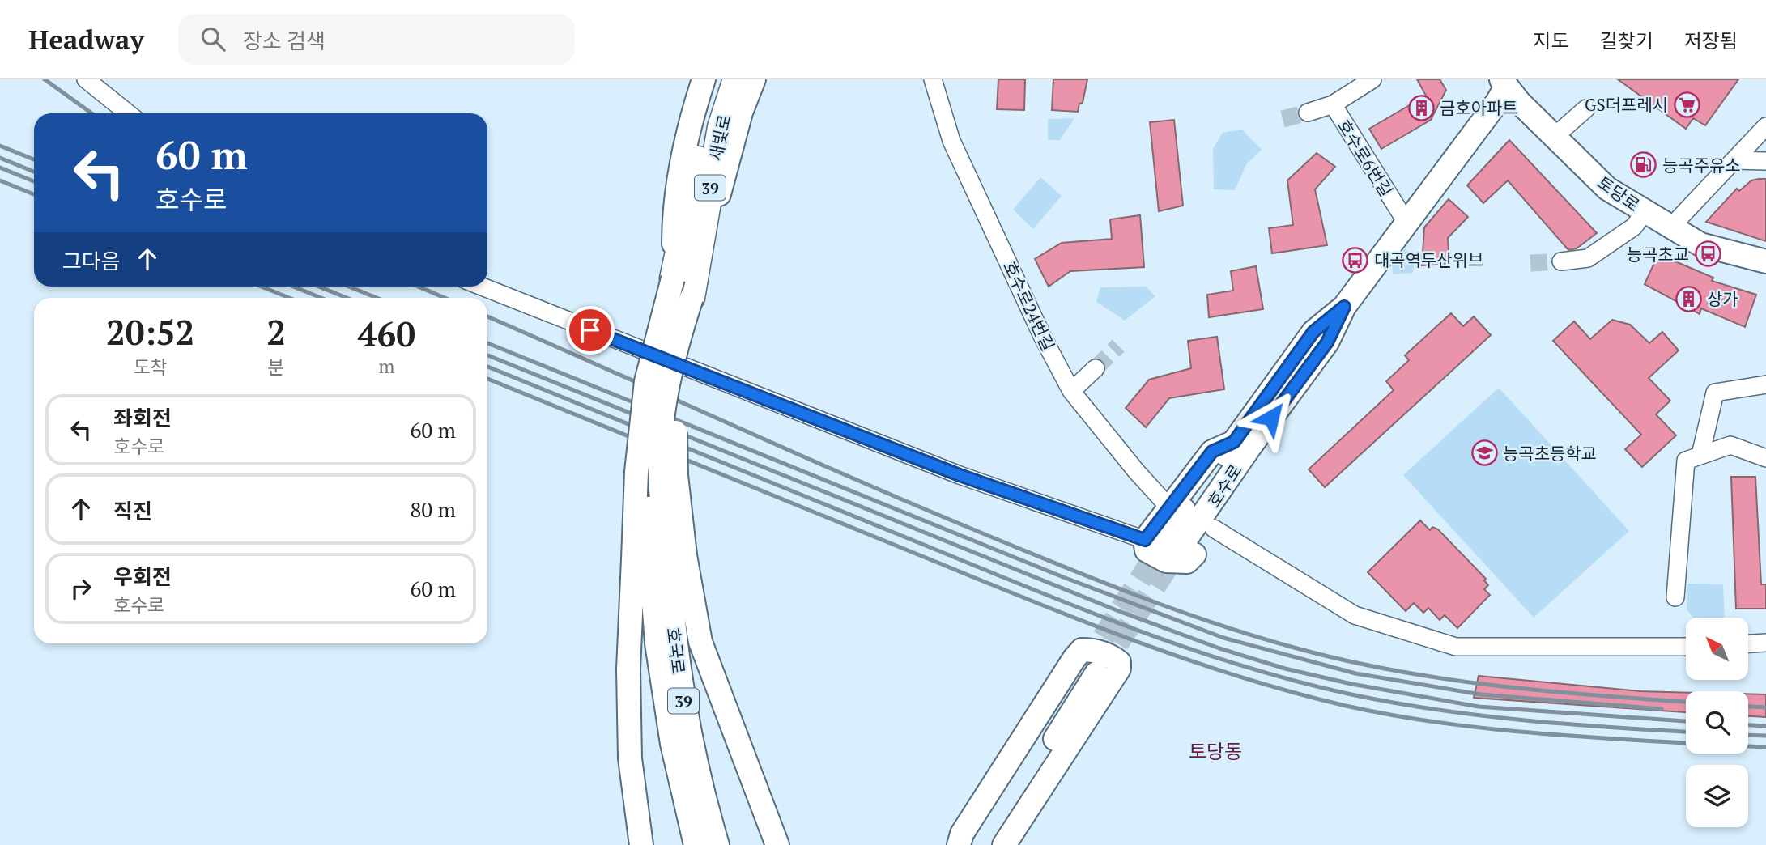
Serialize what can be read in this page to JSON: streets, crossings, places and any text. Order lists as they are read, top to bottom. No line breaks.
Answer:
{"streets":{"highway":["새빛로","39"],"main road":["토당로","호수로","호국로"],"street":["호수로6번길","호수로24번길"]},"crossings":[["새빛로","39"],["호수로6번길","호수로"],["39","호국로"],["토당로","호수로"]],"districts":["토당동"],"places":{"supermarket":["GS더프레시"],"building":["금호아파트","상가"],"fuel station":["능곡주유소"],"bus stop":["능곡초교","대곡역두산위브"],"school or university":["능곡초등학교"]},"north":"top left","page":{"header":"Headway","search":"장소 검색","nav":["지도","길찾기","저장됨"],"turn":["60 m","호수로"],"then":"그다음","eta":["20:52","도착","2","분","460","m"],"list":[{"name":"좌회전","note":"호수로","value":"60 m"},{"name":"직진","value":"80 m"},{"name":"우회전","note":"호수로","value":"60 m"}]}}
